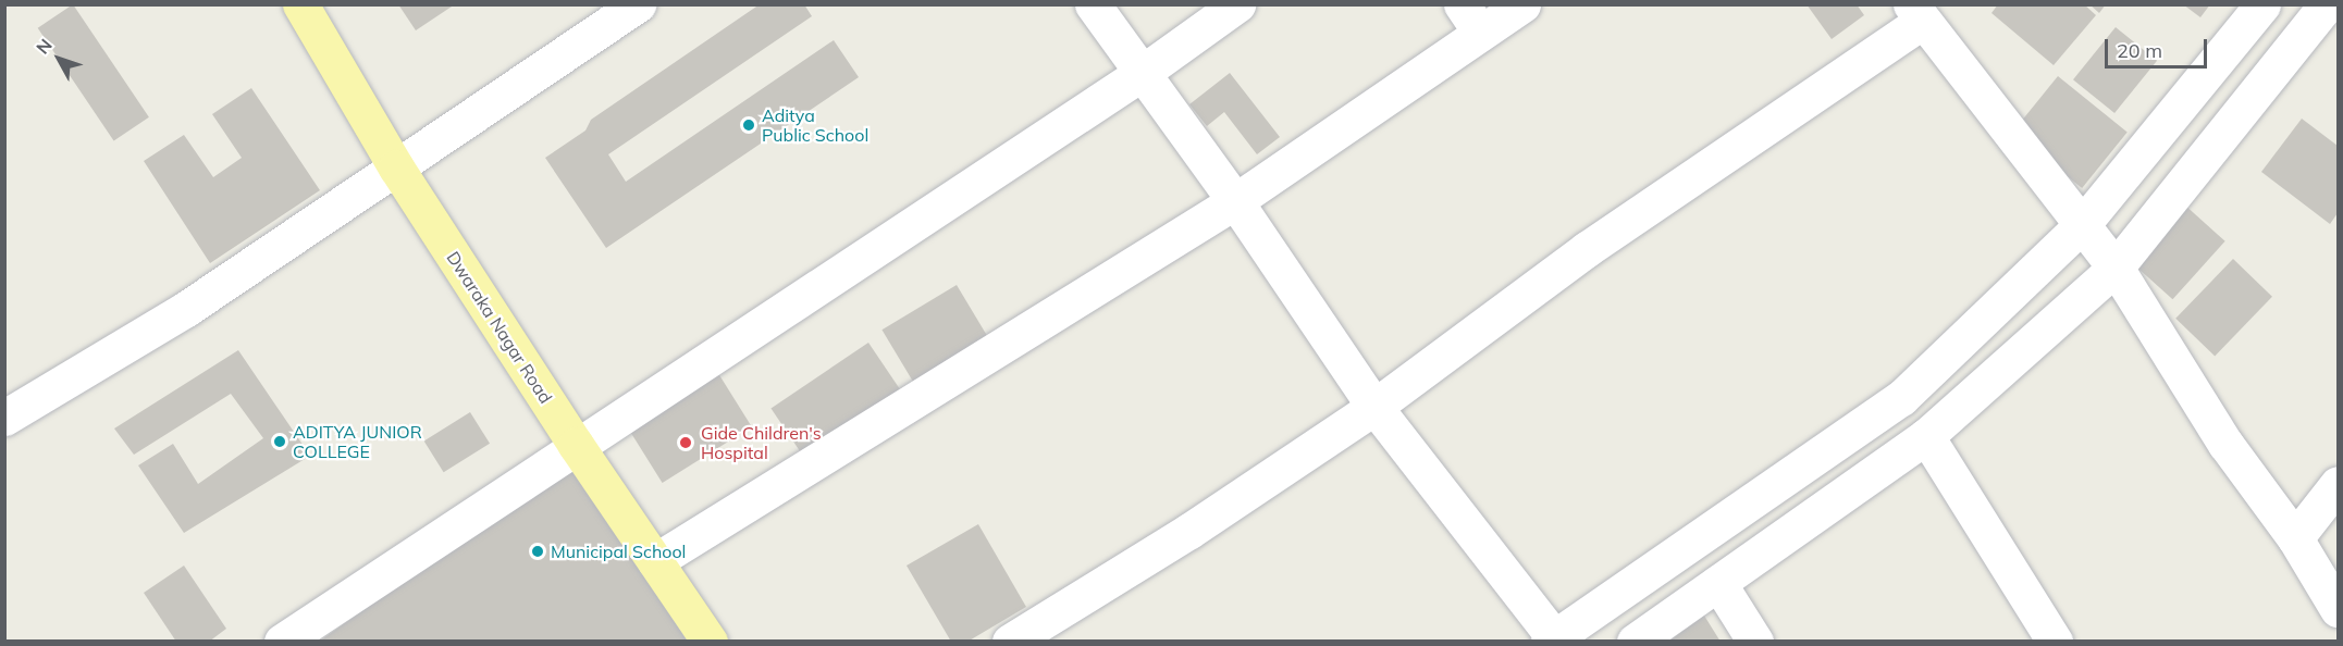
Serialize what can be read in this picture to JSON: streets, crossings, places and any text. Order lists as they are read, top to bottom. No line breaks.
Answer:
{"streets":{"main road":["Dwaraka Nagar Road"]},"places":["Aditya Public School","ADITYA JUNIOR COLLEGE","Gide Children's Hospital","Municipal School"],"scale_bar":"20 m","north":"top left"}
